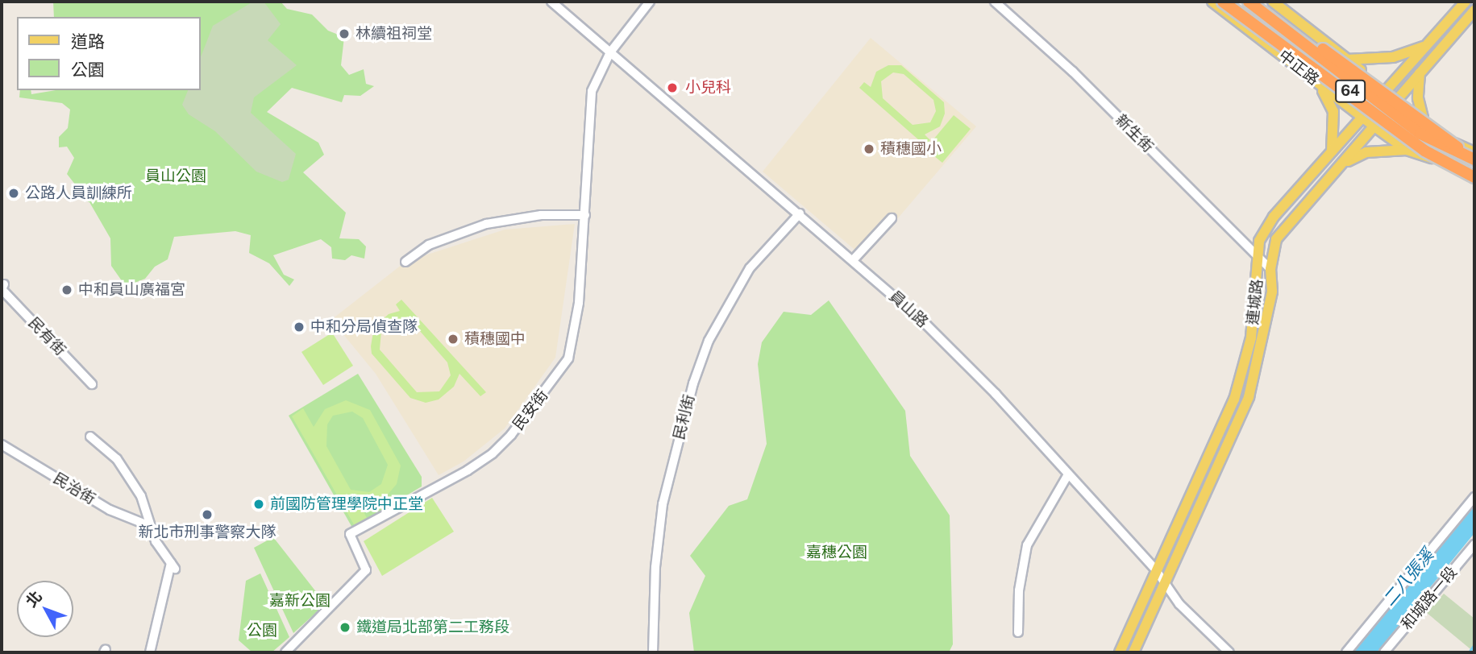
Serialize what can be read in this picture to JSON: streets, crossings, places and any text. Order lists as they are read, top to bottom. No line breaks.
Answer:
{"streets":{"highway":["64"],"main road":["中正路","連城路"],"street":["新生街","員山路","民有街","民安街","民利街","民治街","和城路一段"]},"crossings":[["中正路","連城路"],["新生街","連城路"],["連城路","員山路"],["員山路","民安街"],["員山路","民利街"]],"water":["二八張溪"],"parks":["員山公園","嘉穗公園","嘉新公園","公園"],"places":["林續祖祠堂","小兒科","積穗國小","公路人員訓練所","中和員山廣福宮","中和分局偵查隊","積穗國中","前國防管理學院中正堂","新北市刑事警察大隊","鐵道局北部第二工務段"],"legend":["道路","公園"],"north":"top left"}
